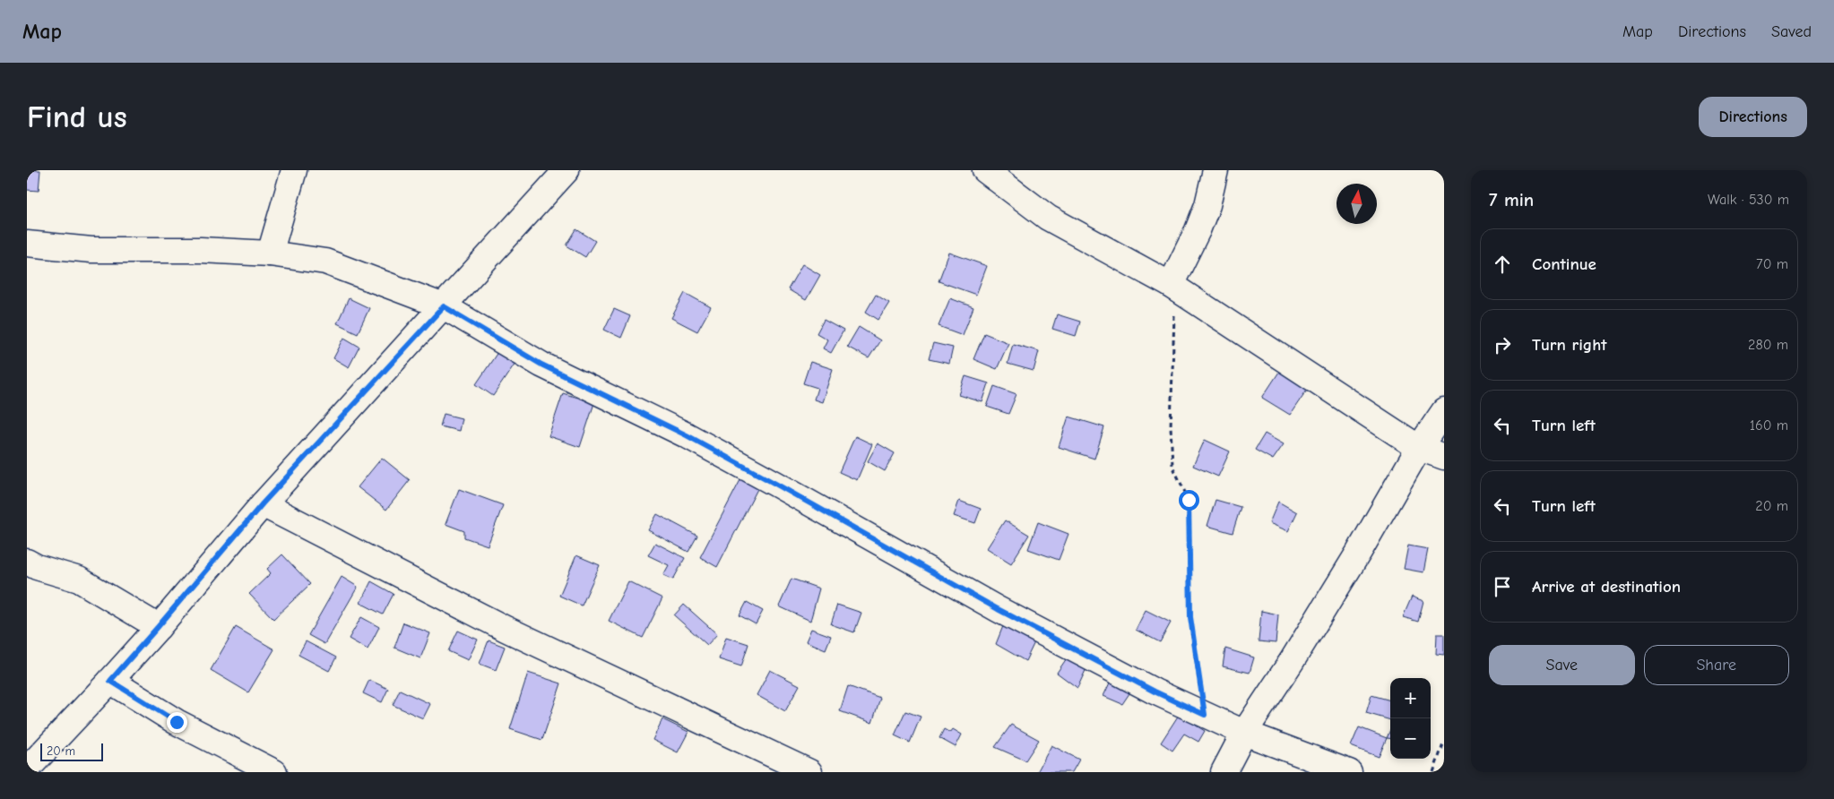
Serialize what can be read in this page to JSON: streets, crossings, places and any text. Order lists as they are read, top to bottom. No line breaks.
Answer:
{"scale_bar":"20 m","north":"top","page":{"header":"Map","nav":["Map","Directions","Saved"],"buttons":["Directions",["Save","Share"]],"title":"Find us","heading":["7 min","Walk · 530 m"],"list":[["Continue","70 m"],["Turn right","280 m"],["Turn left","160 m"],["Turn left","20 m"],"Arrive at destination"],"map_buttons":["+","−"],"scale":"20 m"}}
